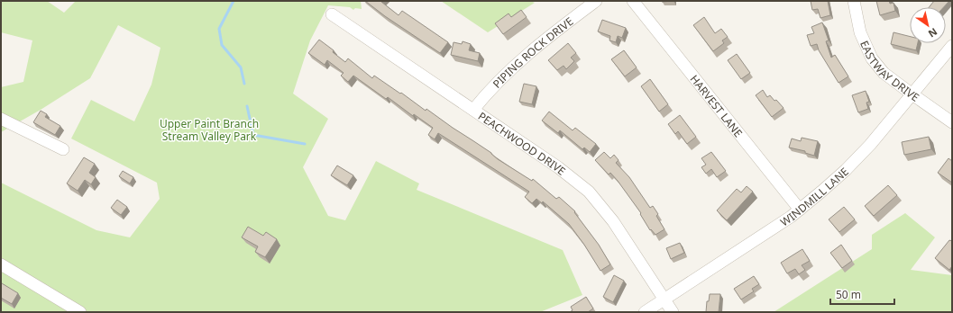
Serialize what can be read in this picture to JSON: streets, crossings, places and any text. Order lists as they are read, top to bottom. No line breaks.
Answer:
{"streets":{"street":["PIPING ROCK DRIVE","EASTWAY DRIVE","HARVEST LANE","PEACHWOOD DRIVE","WINDMILL LANE"]},"crossings":[["PIPING ROCK DRIVE","PEACHWOOD DRIVE"],["EASTWAY DRIVE","WINDMILL LANE"],["HARVEST LANE","WINDMILL LANE"],["PEACHWOOD DRIVE","WINDMILL LANE"]],"parks":["Upper Paint Branch Stream Valley Park"],"scale_bar":"50 m","north":"bottom right"}
